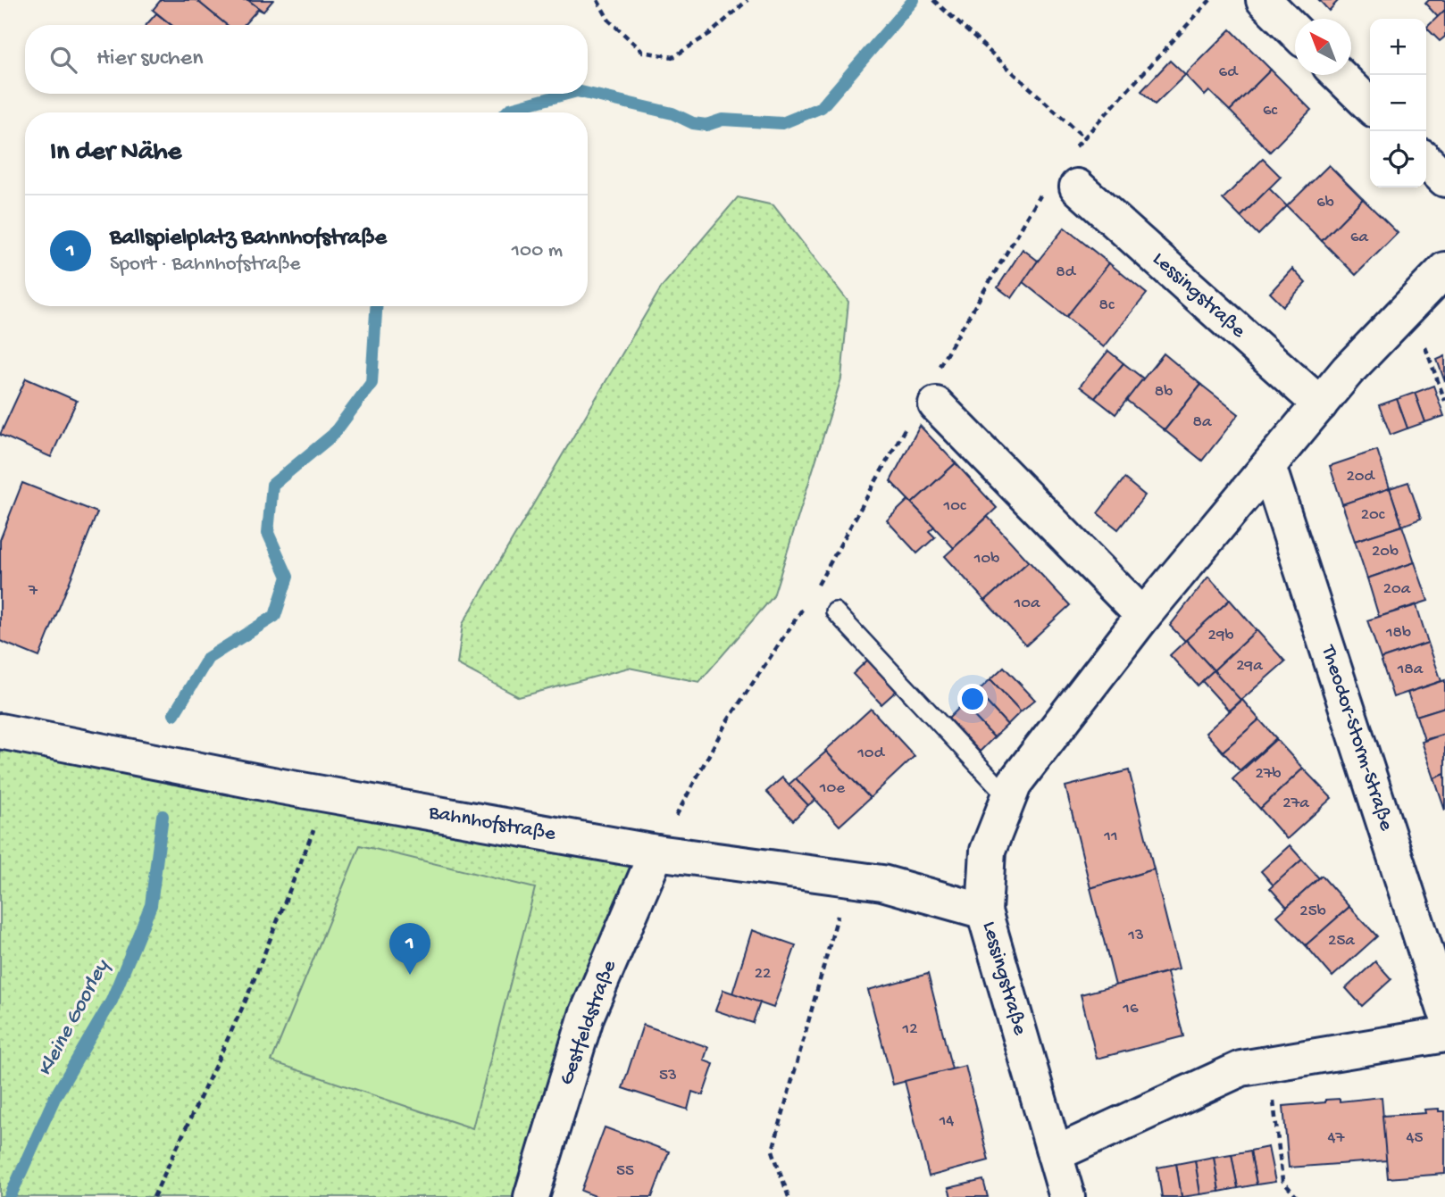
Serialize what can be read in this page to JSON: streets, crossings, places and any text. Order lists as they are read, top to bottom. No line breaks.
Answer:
{"streets":{"street":["Lessingstraße","Theodor-Storm-Straße","Bahnhofstraße","Gestfeldstraße"]},"crossings":[["Lessingstraße","Theodor-Storm-Straße"],["Lessingstraße","Bahnhofstraße"],["Bahnhofstraße","Gestfeldstraße"]],"water":["Kleine Goorley"],"house_numbers":["6d","6c","6b","6a","8d","8c","8b","8a","20d","10c","20c","20b","10b","20a","7","10a","18b","29b","29a","18a","10d","27b","10e","27a","11","25b","13","25a","22","16","12","53","14","47","45","55"],"north":"top left","page":{"map_buttons":["+","−"],"search":"Hier suchen","heading":"In der Nähe","list":[{"mark":"1","name":"Ballspielplatz Bahnhofstraße","note":"Sport · Bahnhofstraße","value":"100 m"}],"pins":"1"}}
